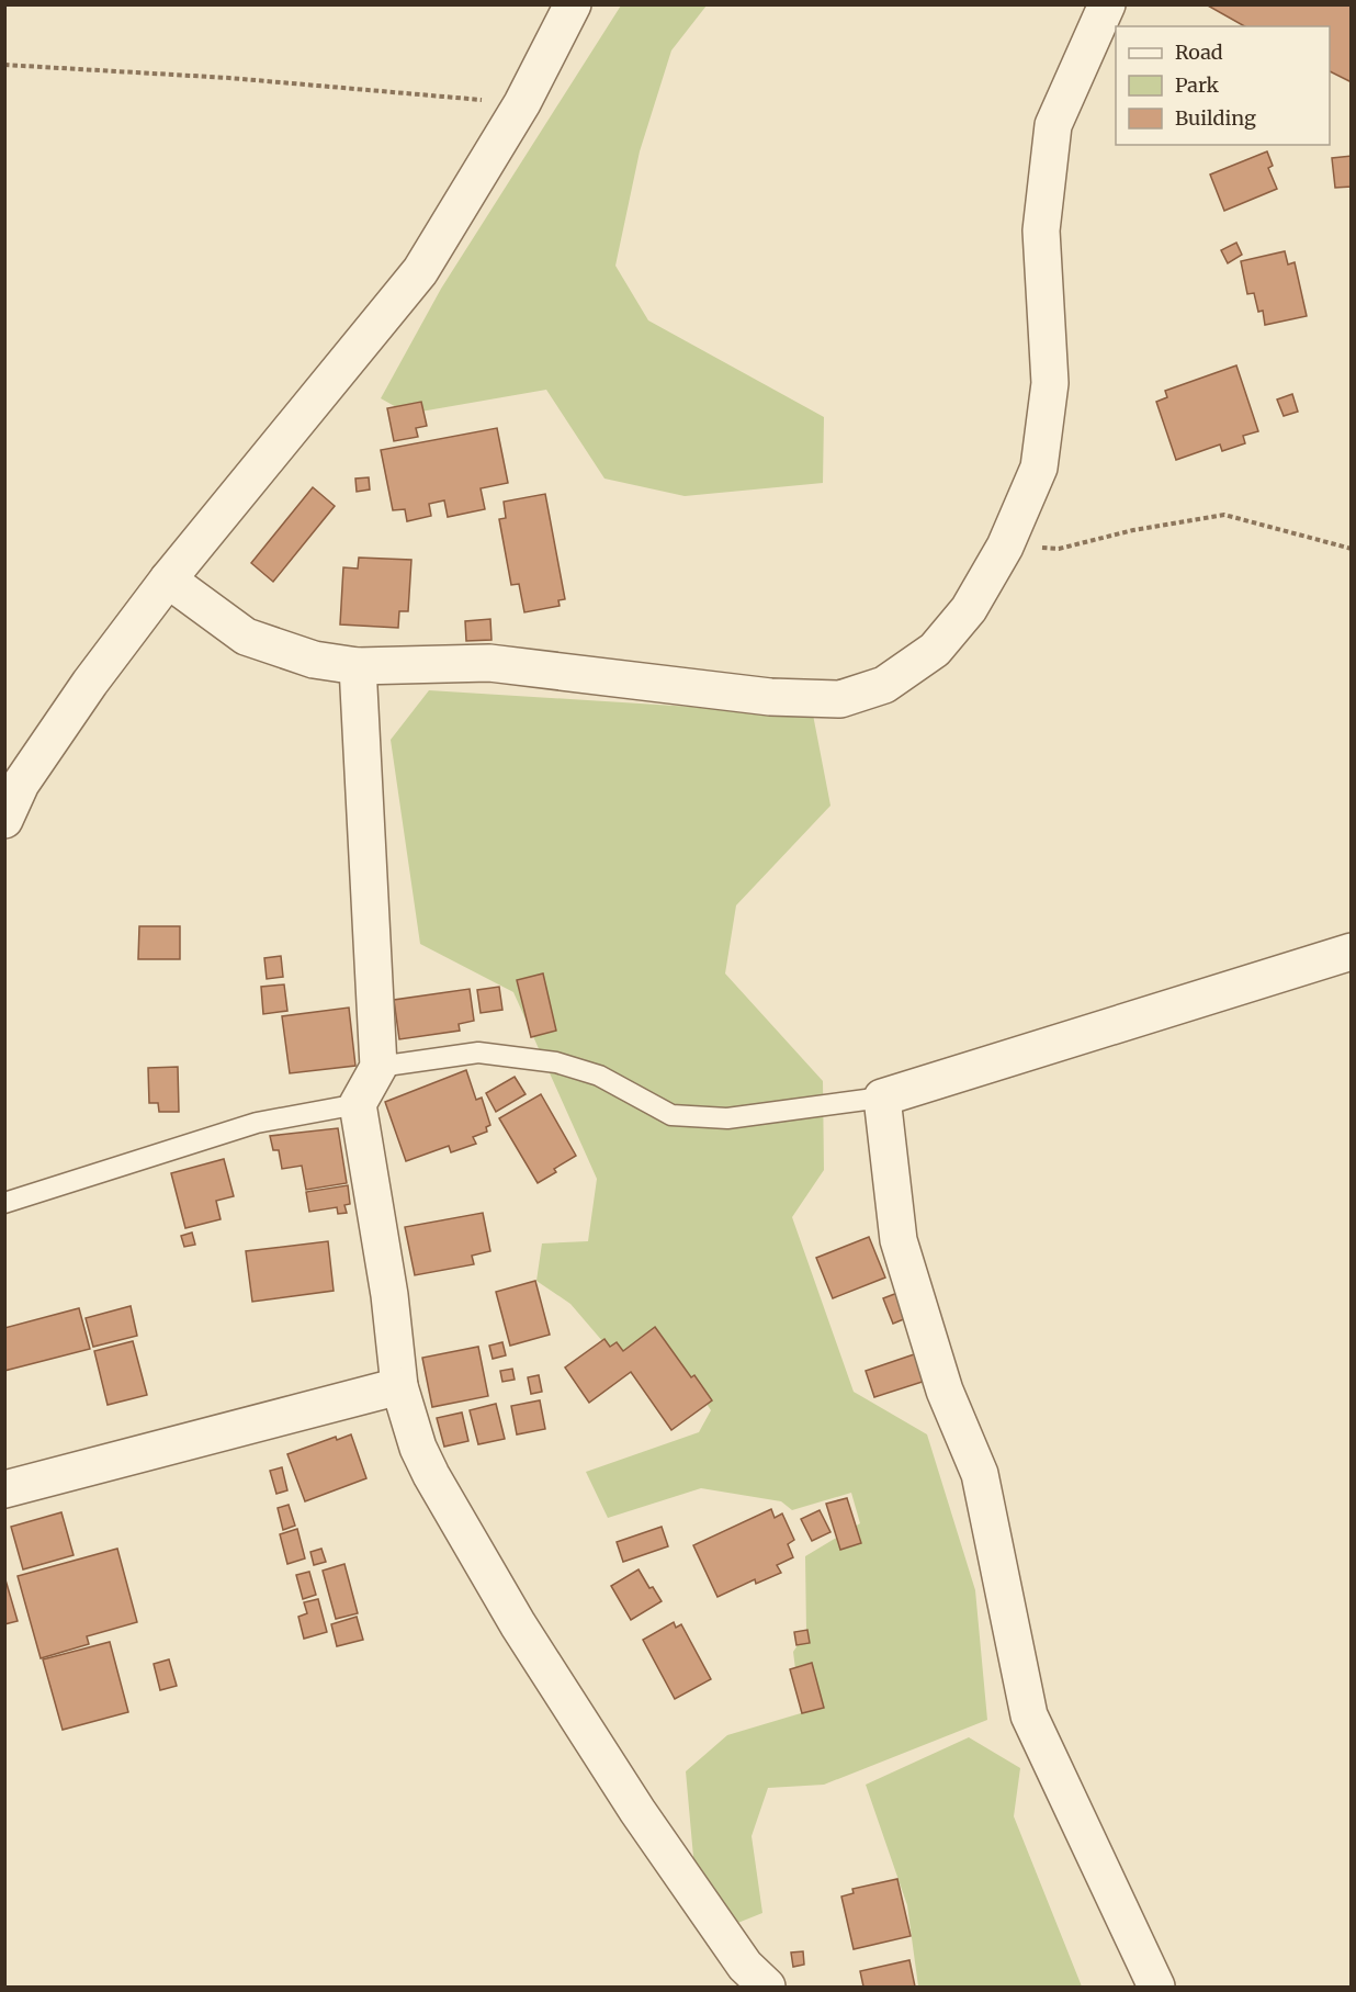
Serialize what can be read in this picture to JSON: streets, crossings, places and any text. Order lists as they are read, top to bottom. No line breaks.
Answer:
{"legend":["Road","Park","Building"]}
